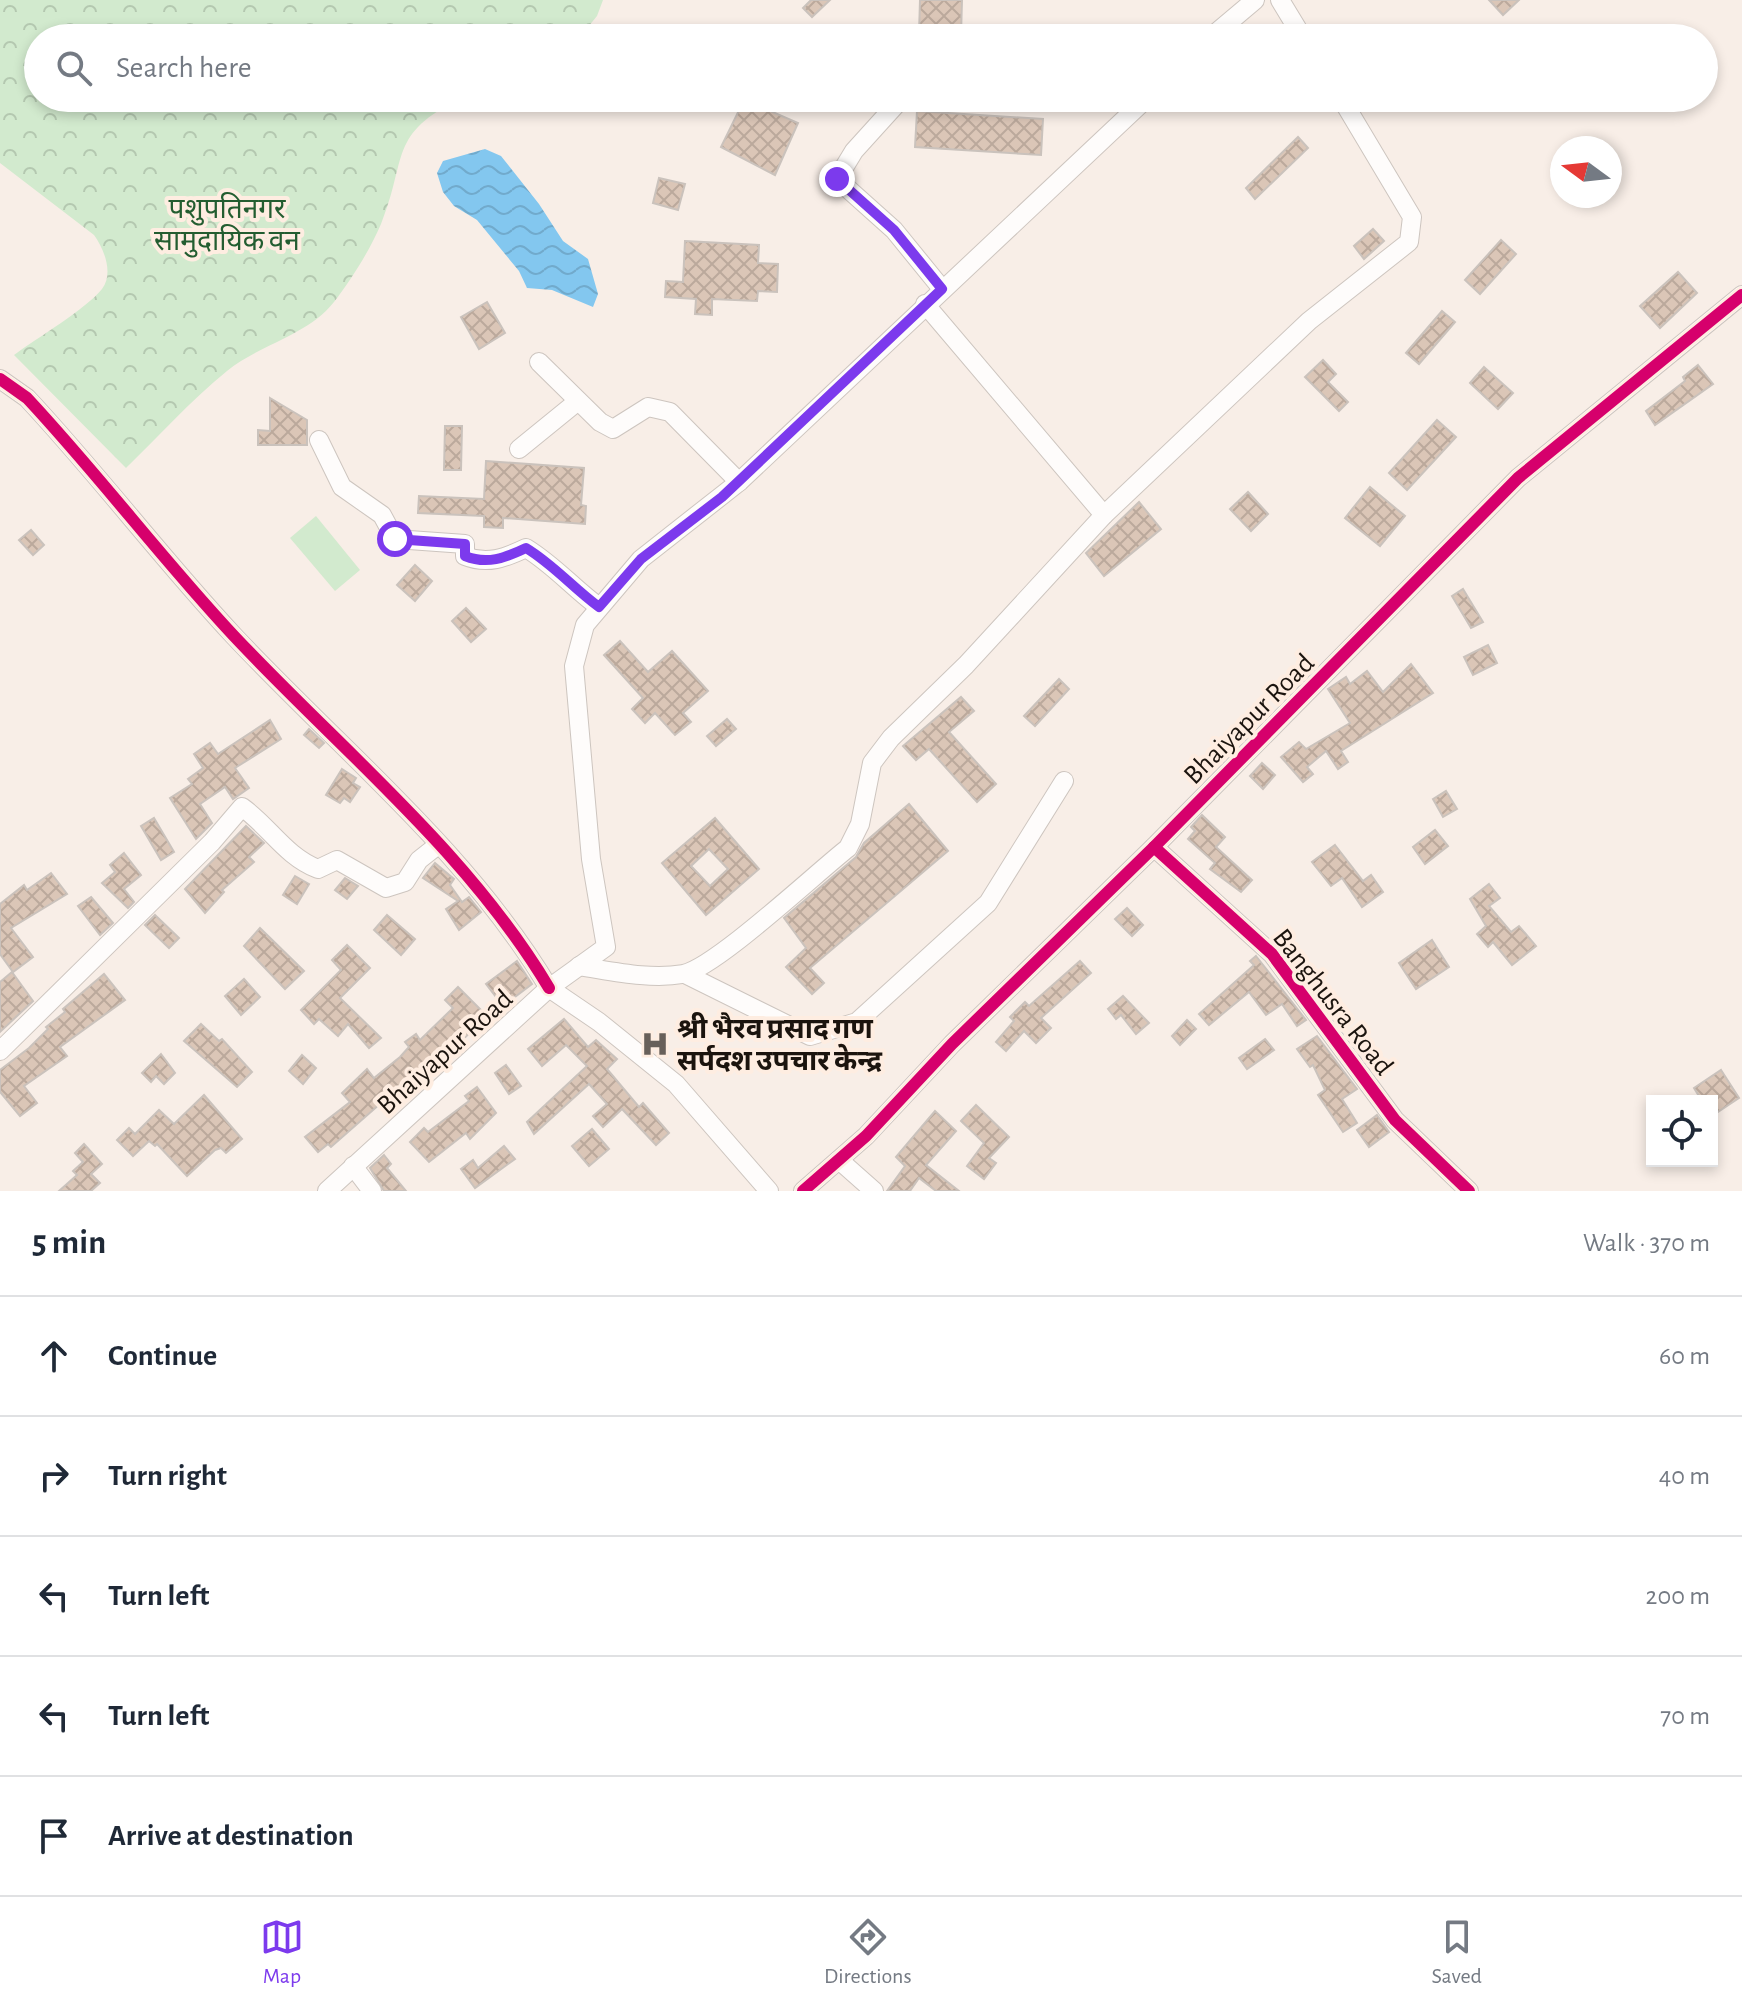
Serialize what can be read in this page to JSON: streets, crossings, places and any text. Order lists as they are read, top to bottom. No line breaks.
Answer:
{"streets":{"street":["Bhaiyapur Road","Banghusra Road"]},"crossings":[["Bhaiyapur Road","Banghusra Road"]],"parks":["पशुपतिनगर सामुदायिक वन"],"places":{"hospital":["श्री भैरव प्रसाद गण सर्पदश उपचार केन्द्र"]},"north":"left","page":{"search":"Search here","heading":["5 min","Walk · 370 m"],"list":[["Continue","60 m"],["Turn right","40 m"],["Turn left","200 m"],["Turn left","70 m"],"Arrive at destination"],"nav":["Map","Directions","Saved"]}}
